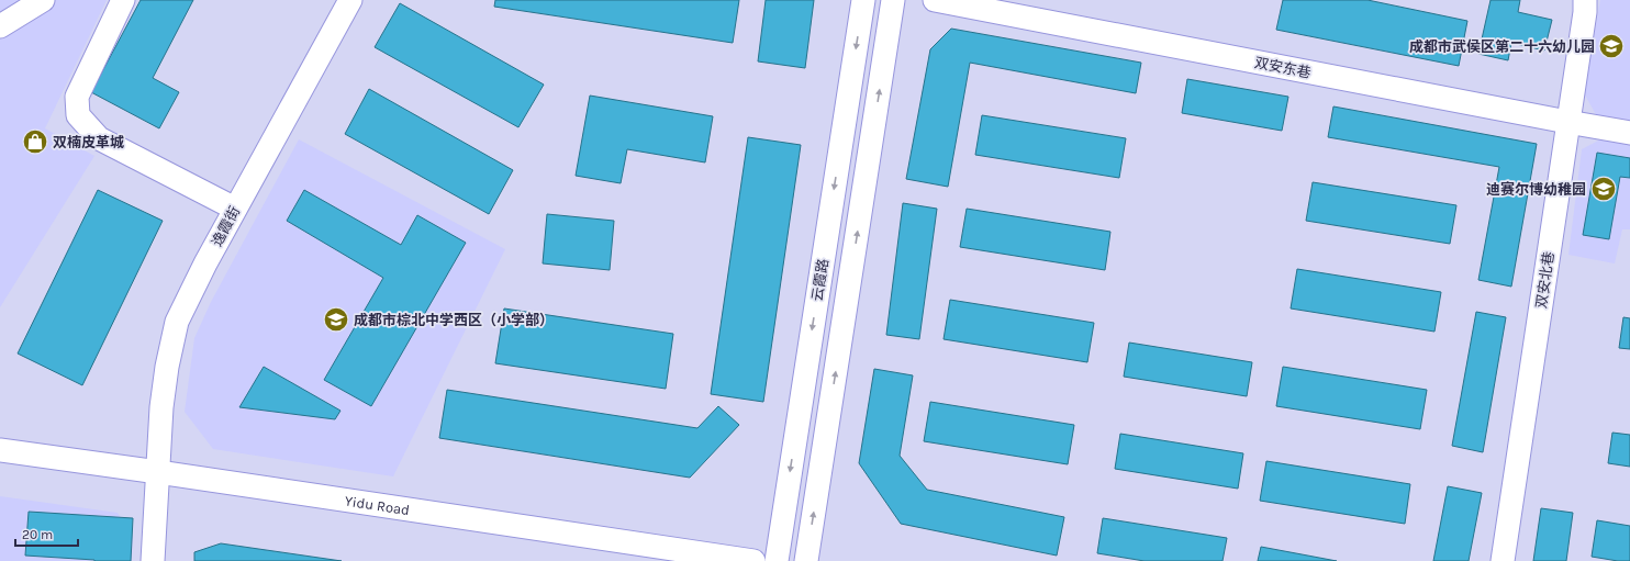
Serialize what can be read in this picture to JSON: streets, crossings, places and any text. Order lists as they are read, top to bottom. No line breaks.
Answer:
{"streets":{"street":["双安东巷","逸霞街","云霞路","双安北巷","Yidu Road"]},"crossings":[["双安东巷","双安北巷"],["逸霞街","Yidu Road"]],"places":{"school or university":["成都市武侯区第二十六幼儿园","迪赛尔博幼稚园","成都市棕北中学西区（小学部）"],"shop":["双楠皮革城"]},"scale_bar":"20 m"}
